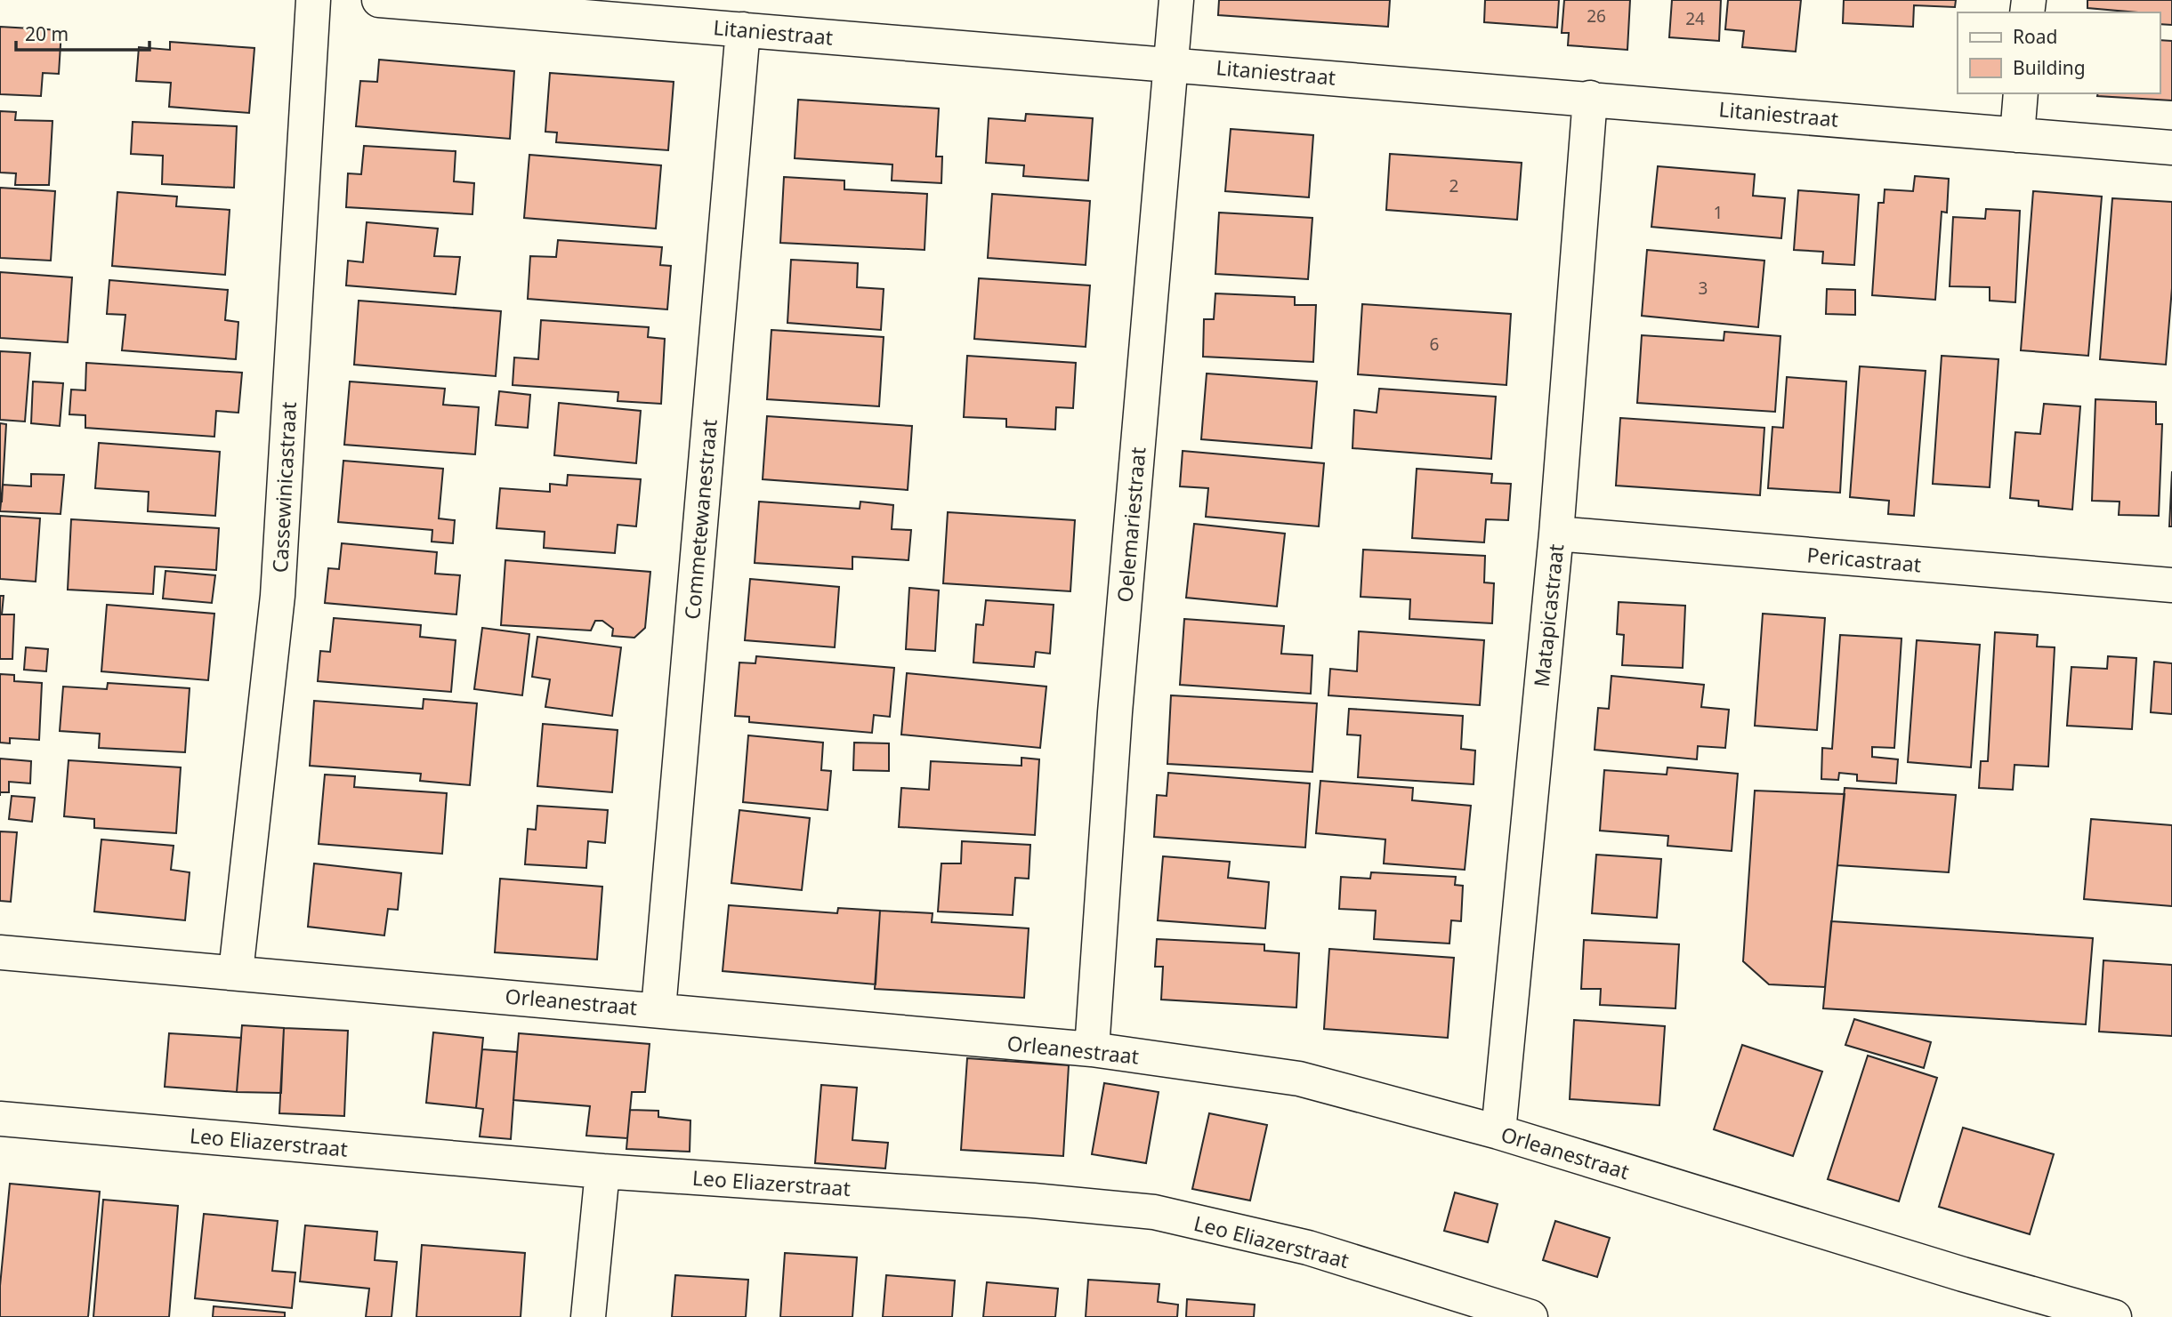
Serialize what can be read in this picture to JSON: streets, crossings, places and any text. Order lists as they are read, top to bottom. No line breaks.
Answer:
{"streets":{"street":["Litaniestraat","Cassewinicastraat","Commetewanestraat","Oelemariestraat","Pericastraat","Matapicastraat","Orleanestraat","Leo Eliazerstraat"]},"crossings":[["Litaniestraat","Commetewanestraat"],["Litaniestraat","Oelemariestraat"],["Litaniestraat","Matapicastraat"],["Cassewinicastraat","Orleanestraat"],["Commetewanestraat","Orleanestraat"],["Oelemariestraat","Orleanestraat"],["Pericastraat","Matapicastraat"],["Matapicastraat","Orleanestraat"]],"house_numbers":["26","24","2","1","3","6"],"legend":["Road","Building"],"scale_bar":"20 m"}
